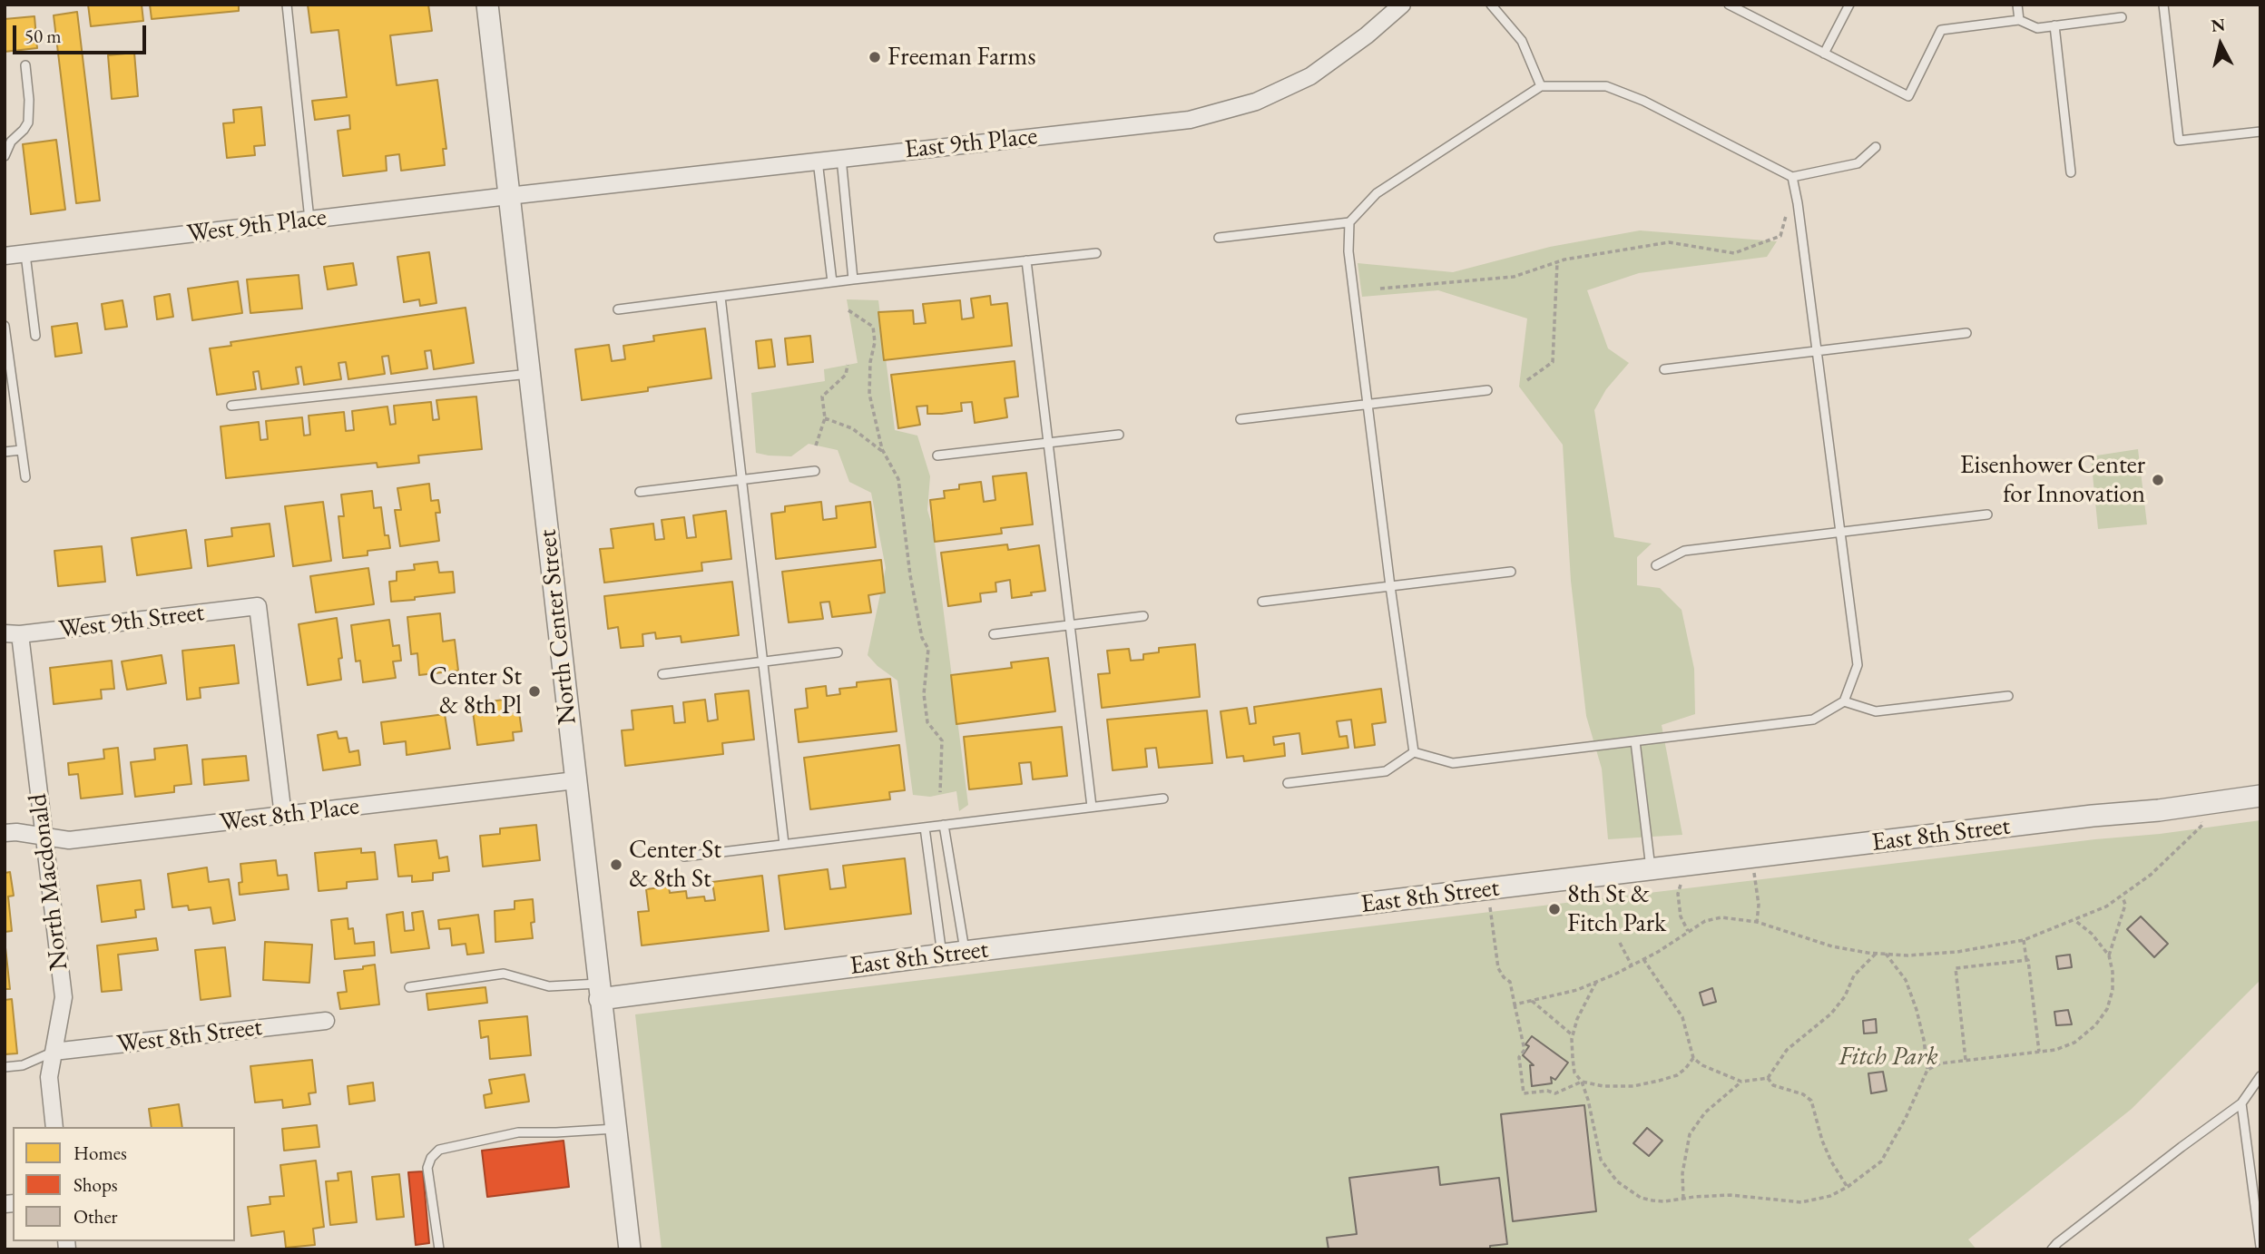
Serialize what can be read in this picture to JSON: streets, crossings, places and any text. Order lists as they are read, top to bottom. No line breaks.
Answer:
{"streets":{"street":["East 9th Place","West 9th Place","West 9th Street","North Center Street","West 8th Place","East 8th Street","North Macdonald","West 8th Street"]},"crossings":[["East 9th Place","West 9th Place"],["East 9th Place","North Center Street"],["West 9th Place","North Center Street"],["West 9th Street","West 8th Place"],["West 9th Street","North Macdonald"],["North Center Street","West 8th Place"],["North Center Street","East 8th Street"],["West 8th Place","North Macdonald"],["North Macdonald","West 8th Street"]],"parks":["Fitch Park"],"places":["Freeman Farms","Eisenhower Center for Innovation","Center St & 8th Pl","Center St & 8th St","8th St & Fitch Park"],"legend":["Homes","Shops","Other"],"scale_bar":"50 m","north":"top"}
